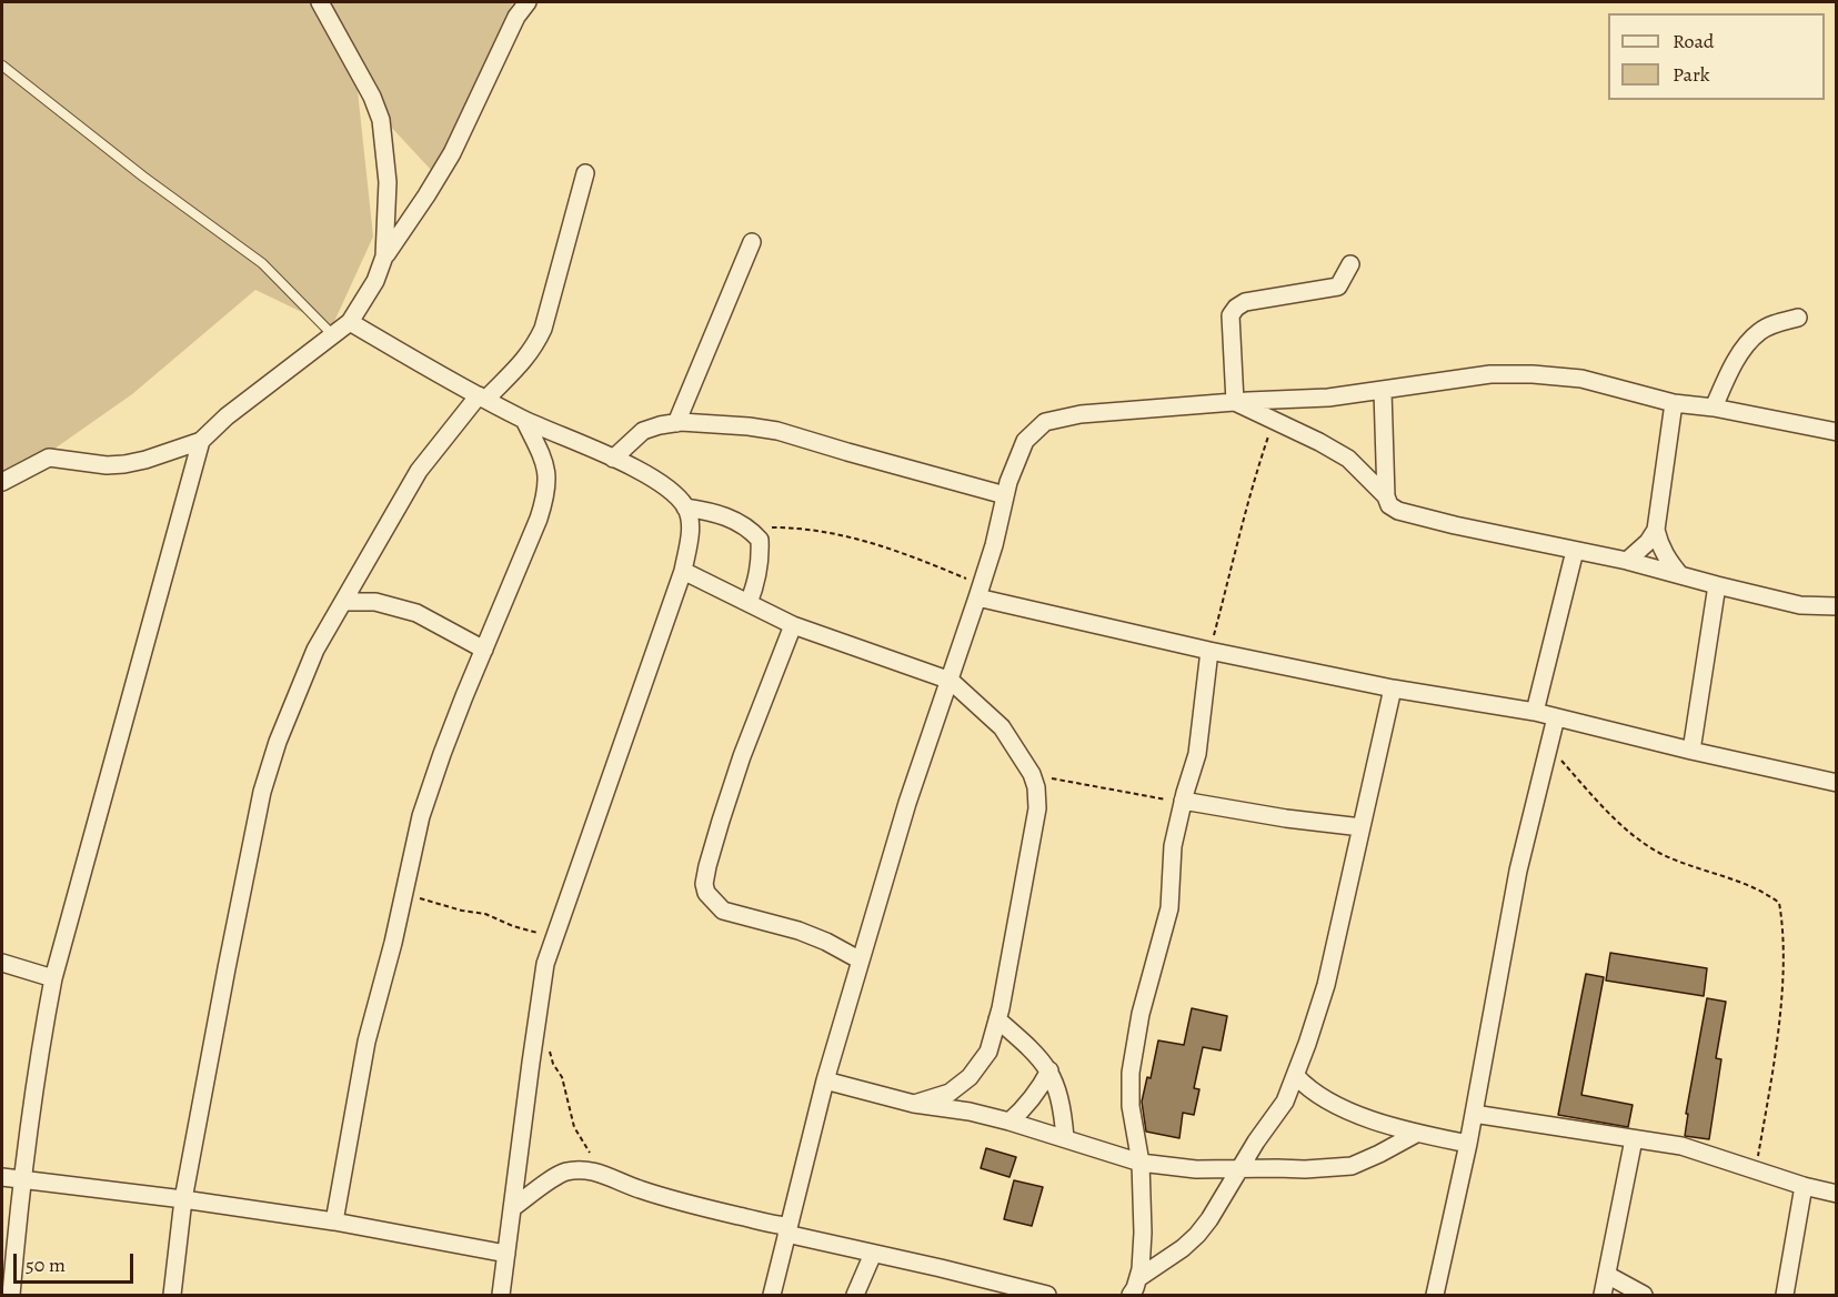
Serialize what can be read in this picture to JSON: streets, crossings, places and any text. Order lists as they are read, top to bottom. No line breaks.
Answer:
{"legend":["Road","Park"],"scale_bar":"50 m"}
